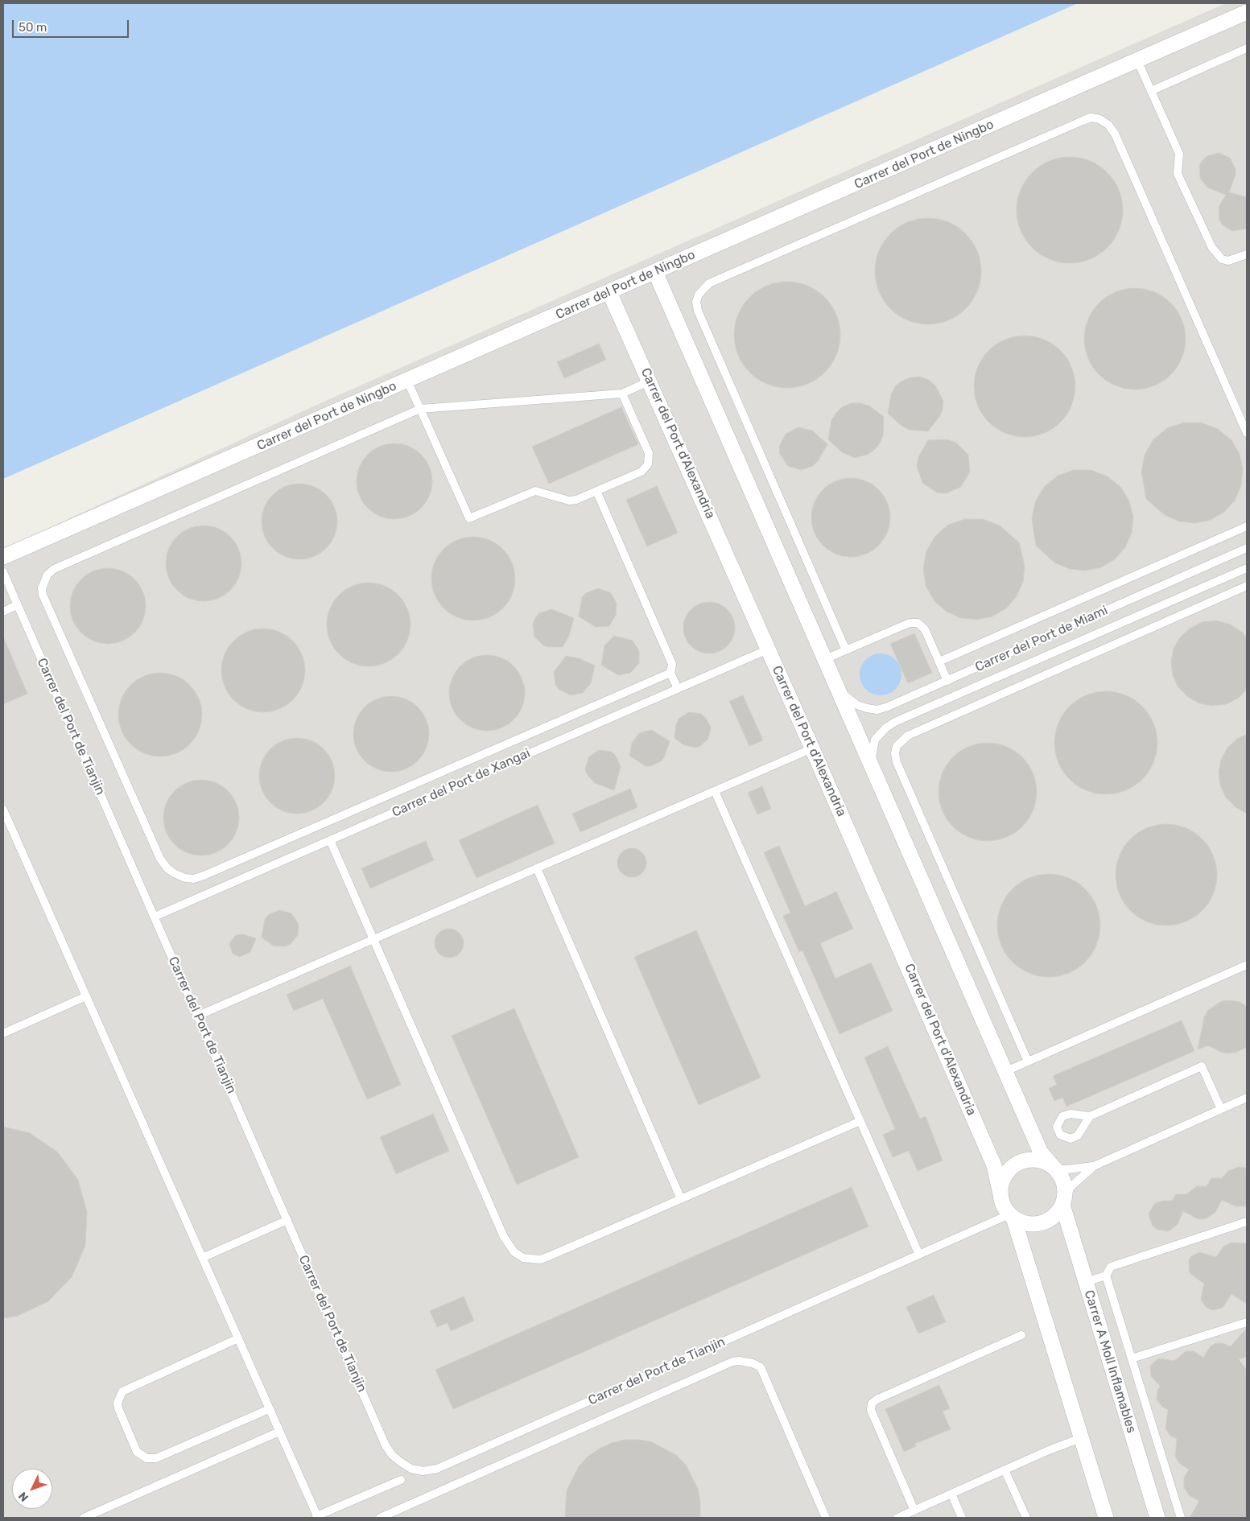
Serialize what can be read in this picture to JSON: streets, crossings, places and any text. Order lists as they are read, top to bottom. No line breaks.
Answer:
{"streets":{"street":["Carrer del Port de Ningbo","Carrer del Port d'Alexandria","Carrer A Moll Inflamables"],"lane":["Carrer del Port de Miami","Carrer del Port de Tianjin","Carrer del Port de Xangai"]},"crossings":[["Carrer del Port de Ningbo","Carrer del Port d'Alexandria"],["Carrer del Port d'Alexandria","Carrer del Port de Tianjin"],["Carrer del Port d'Alexandria","Carrer del Port de Xangai"],["Carrer del Port d'Alexandria","Carrer A Moll Inflamables"],["Carrer del Port de Tianjin","Carrer del Port de Xangai"],["Carrer del Port de Tianjin","Carrer A Moll Inflamables"]],"scale_bar":"50 m","north":"bottom left"}
